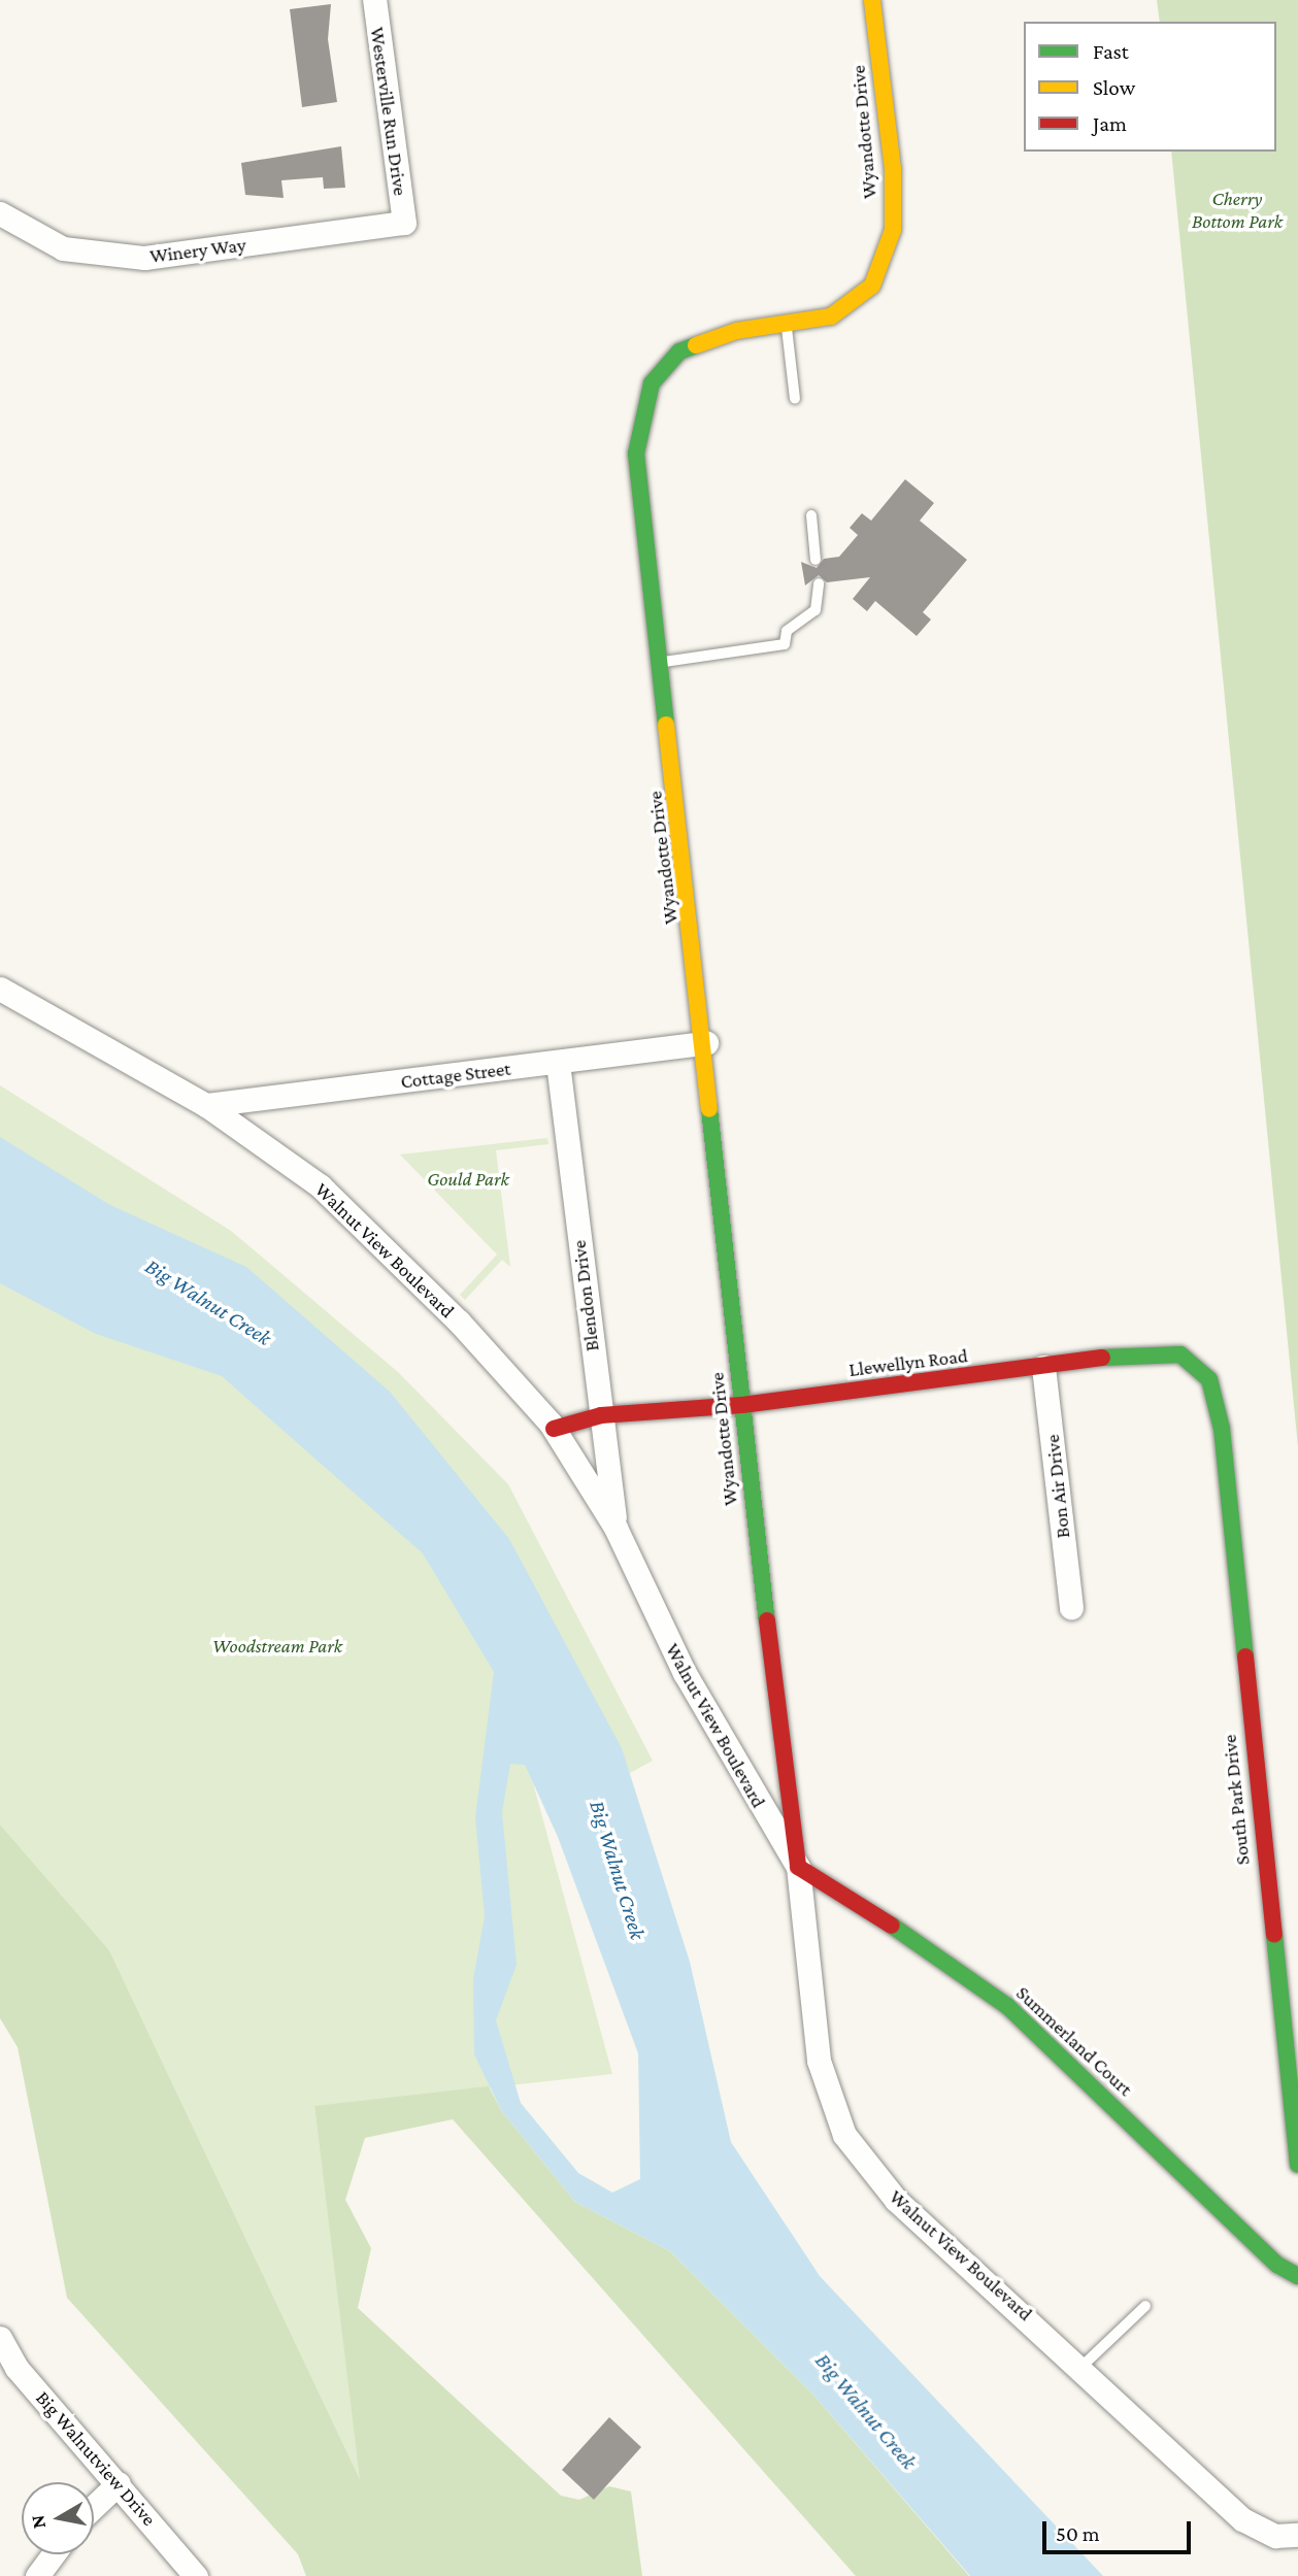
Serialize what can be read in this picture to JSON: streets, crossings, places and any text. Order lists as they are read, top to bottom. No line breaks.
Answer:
{"streets":{"street":["Westerville Run Drive","Wyandotte Drive","Winery Way","Cottage Street","Walnut View Boulevard","Blendon Drive","Llewellyn Road","Bon Air Drive","South Park Drive","Summerland Court","Big Walnutview Drive"]},"crossings":[["Westerville Run Drive","Winery Way"],["Wyandotte Drive","Cottage Street"],["Wyandotte Drive","Walnut View Boulevard"],["Wyandotte Drive","Llewellyn Road"],["Wyandotte Drive","Summerland Court"],["Cottage Street","Walnut View Boulevard"],["Cottage Street","Blendon Drive"],["Walnut View Boulevard","Blendon Drive"],["Walnut View Boulevard","Llewellyn Road"],["Walnut View Boulevard","Summerland Court"],["Blendon Drive","Llewellyn Road"],["Llewellyn Road","Bon Air Drive"],["Llewellyn Road","South Park Drive"]],"water":["Big Walnut Creek"],"parks":["Cherry Bottom Park","Gould Park","Woodstream Park"],"legend":["Fast","Slow","Jam"],"scale_bar":"50 m","north":"left"}
